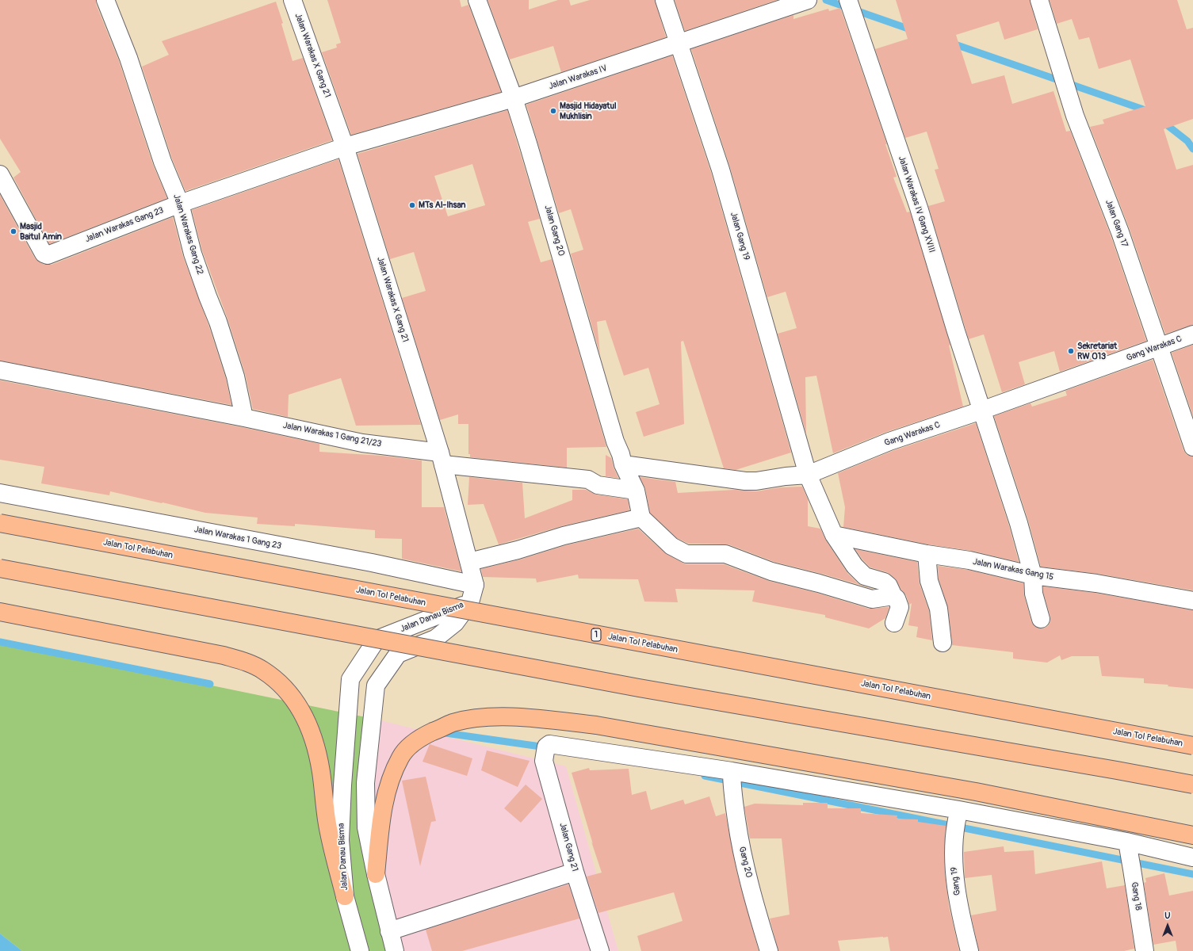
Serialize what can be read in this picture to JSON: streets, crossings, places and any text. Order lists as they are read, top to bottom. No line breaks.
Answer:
{"streets":{"highway":["Jalan Tol Pelabuhan","1"],"street":["Jalan Warakas X Gang 21","Jalan Warakas IV","Jalan Warakas IV Gang XVIII","Jalan Gang 17","Jalan Warakas Gang 23","Jalan Gang 20","Jalan Warakas Gang 22","Jalan Gang 19","Gang Warakas C","Jalan Warakas 1 Gang 21/23","Jalan Warakas 1 Gang 23","Jalan Warakas Gang 15","Jalan Danau Bisma","Jalan Gang 21","Gang 20","Gang 19","Gang 18"]},"crossings":[["Jalan Warakas X Gang 21","Jalan Warakas IV"],["Jalan Warakas X Gang 21","Jalan Warakas Gang 23"],["Jalan Warakas X Gang 21","Jalan Warakas 1 Gang 21/23"],["Jalan Warakas X Gang 21","Jalan Warakas 1 Gang 23"],["Jalan Warakas IV","Jalan Warakas Gang 23"],["Jalan Warakas IV","Jalan Gang 20"],["Jalan Warakas IV","Jalan Gang 19"],["Jalan Warakas IV Gang XVIII","Gang Warakas C"],["Jalan Warakas IV Gang XVIII","Jalan Warakas Gang 15"],["Jalan Gang 17","Gang Warakas C"],["Jalan Warakas Gang 23","Jalan Warakas Gang 22"],["Jalan Gang 20","Gang Warakas C"],["Jalan Gang 20","Jalan Warakas 1 Gang 21/23"],["Jalan Warakas Gang 22","Jalan Warakas 1 Gang 21/23"],["Jalan Gang 19","Gang Warakas C"],["Jalan Gang 19","Jalan Warakas Gang 15"],["Jalan Gang 21","Gang 20"]],"places":["Masjid Hidayatul Mukhlisin","MTs Al-Ihsan","Masjid Baitul Amin","Sekretariat RW 013"],"north":"top"}
